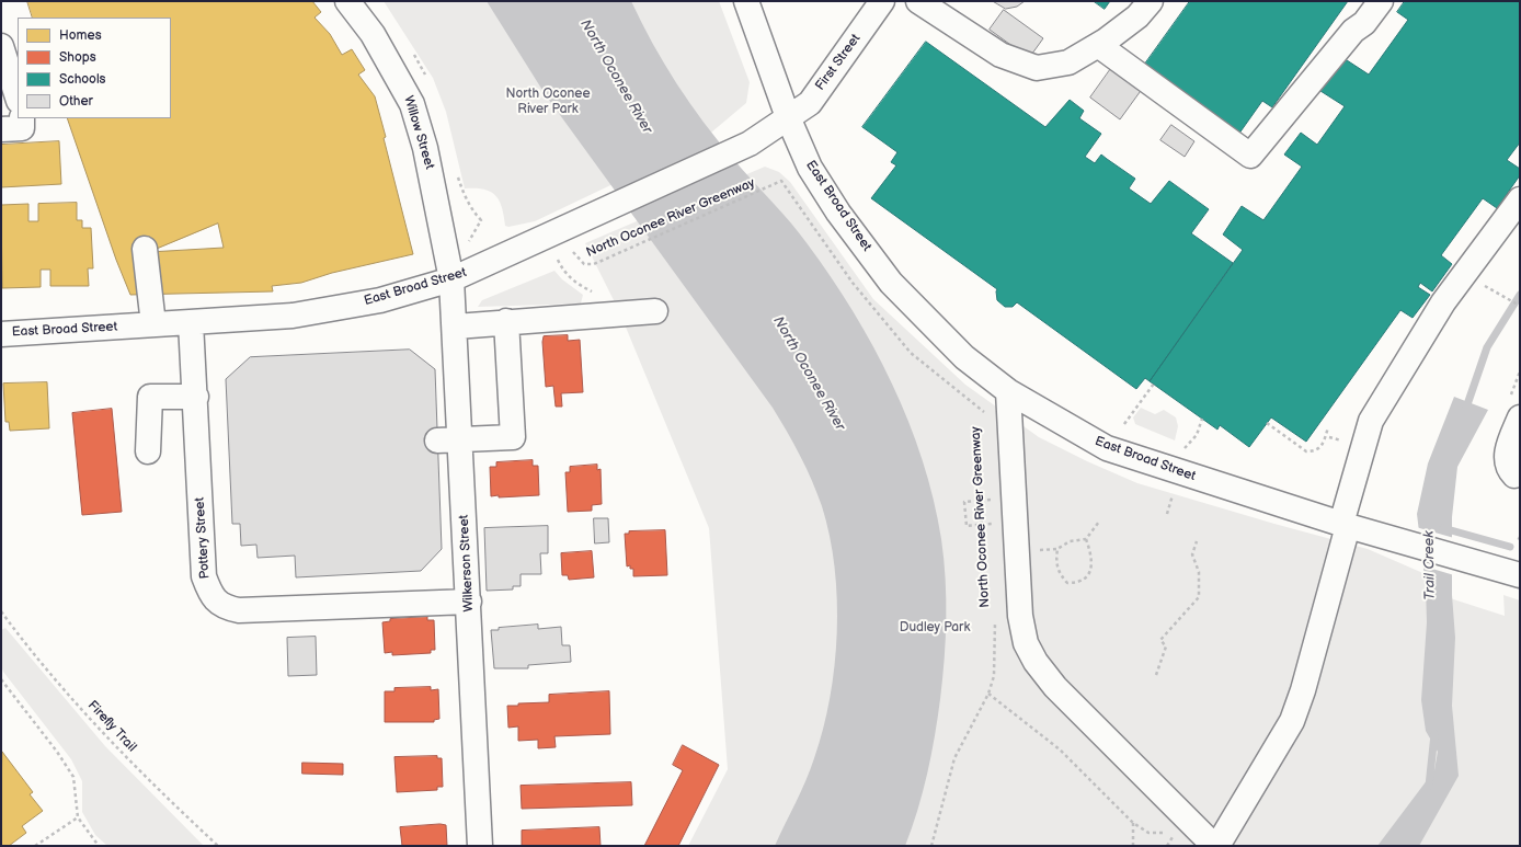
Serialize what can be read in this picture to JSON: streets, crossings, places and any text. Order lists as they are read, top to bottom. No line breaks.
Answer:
{"streets":{"street":["First Street","Willow Street","East Broad Street","Pottery Street","Wilkerson Street"],"path":["North Oconee River Greenway","Firefly Trail"]},"crossings":[["First Street","East Broad Street"],["Willow Street","East Broad Street"],["Willow Street","Wilkerson Street"],["East Broad Street","Pottery Street"],["East Broad Street","Wilkerson Street"],["Pottery Street","Wilkerson Street"]],"water":["North Oconee River","Trail Creek"],"parks":["North Oconee River Park","Dudley Park"],"legend":["Homes","Shops","Schools","Other"]}
